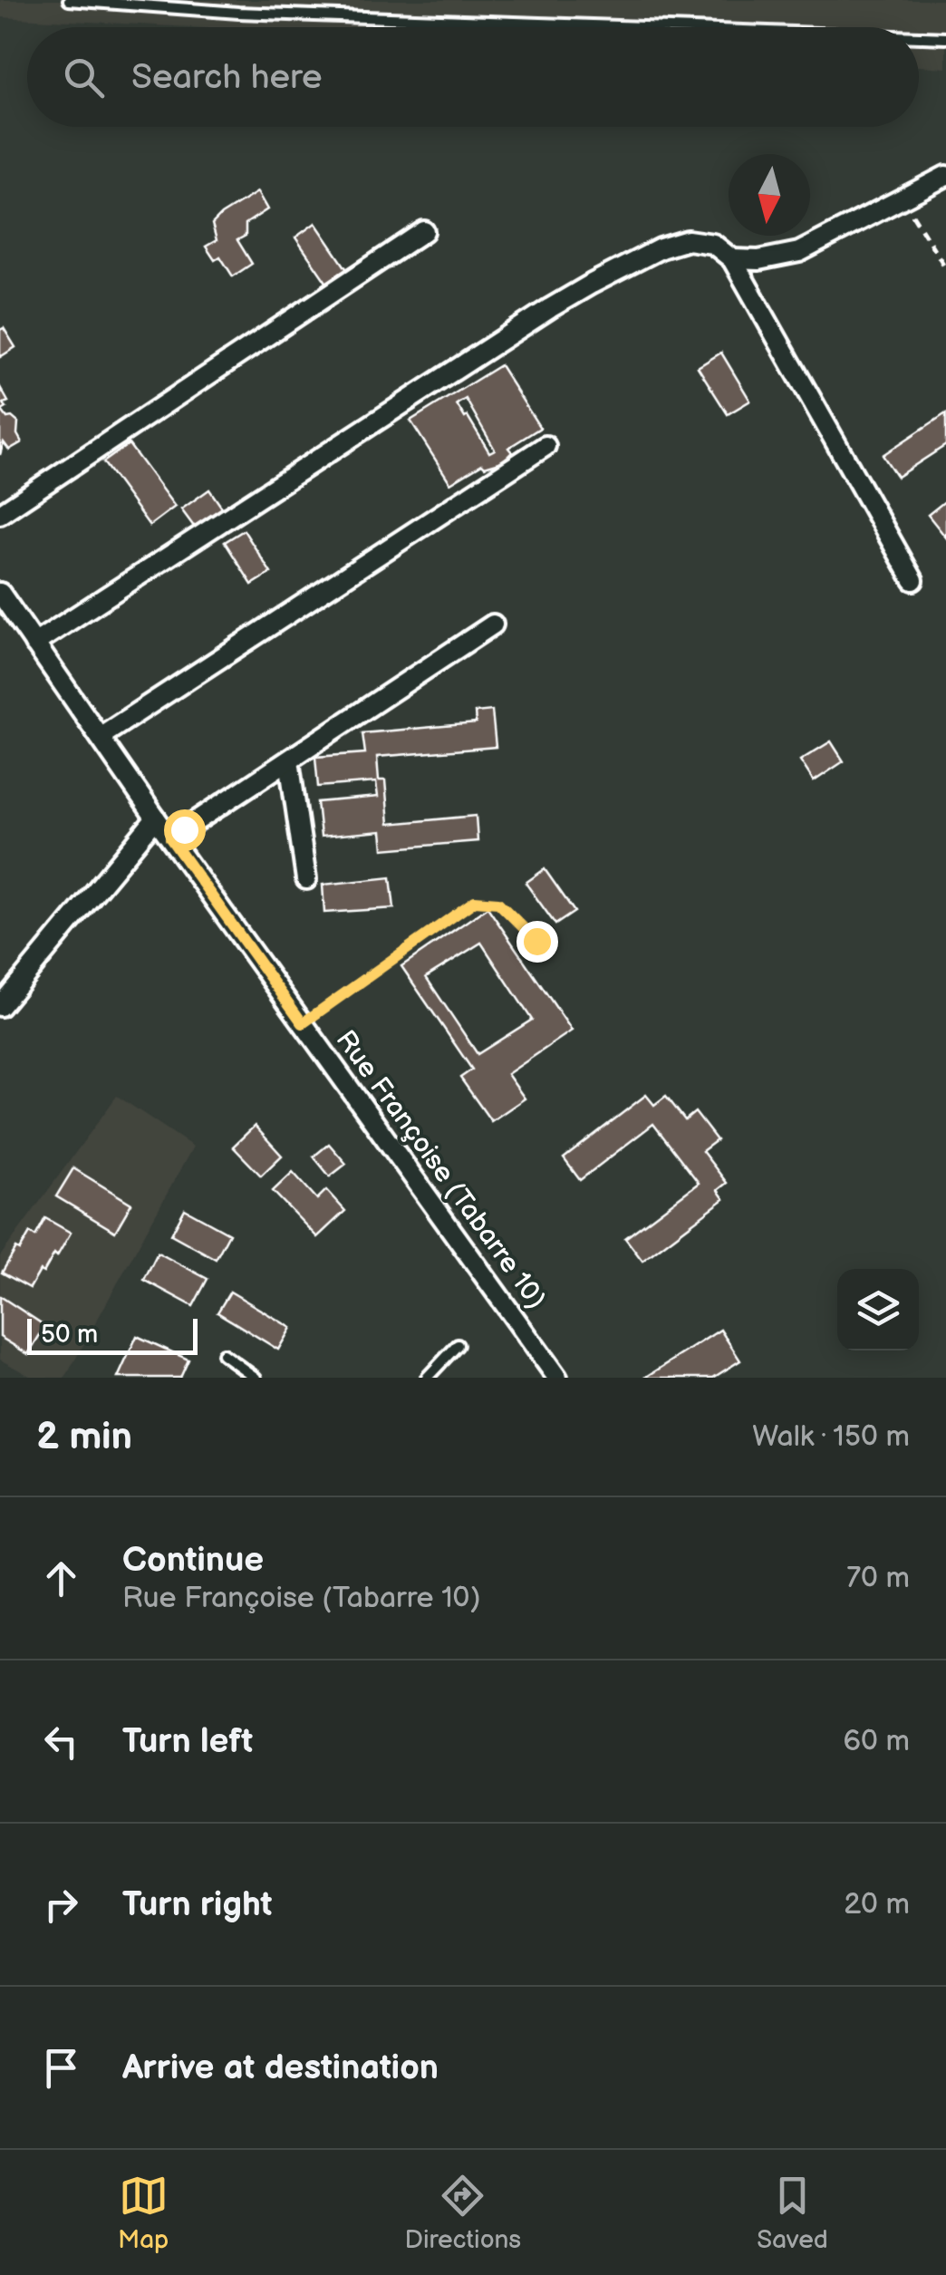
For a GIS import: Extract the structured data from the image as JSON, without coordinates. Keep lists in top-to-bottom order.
{
  "streets": {
    "street": ["Rue Françoise (Tabarre 10)"]
  },
  "scale_bar": "50 m",
  "north": "bottom",
  "page": {
    "search": "Search here",
    "scale": "50 m",
    "heading": ["2 min", "Walk · 150 m"],
    "list": [
      ["Continue", "Rue Françoise (Tabarre 10)", "70 m"],
      ["Turn left", "60 m"],
      ["Turn right", "20 m"],
      "Arrive at destination"
    ],
    "nav": ["Map", "Directions", "Saved"]
  }
}
